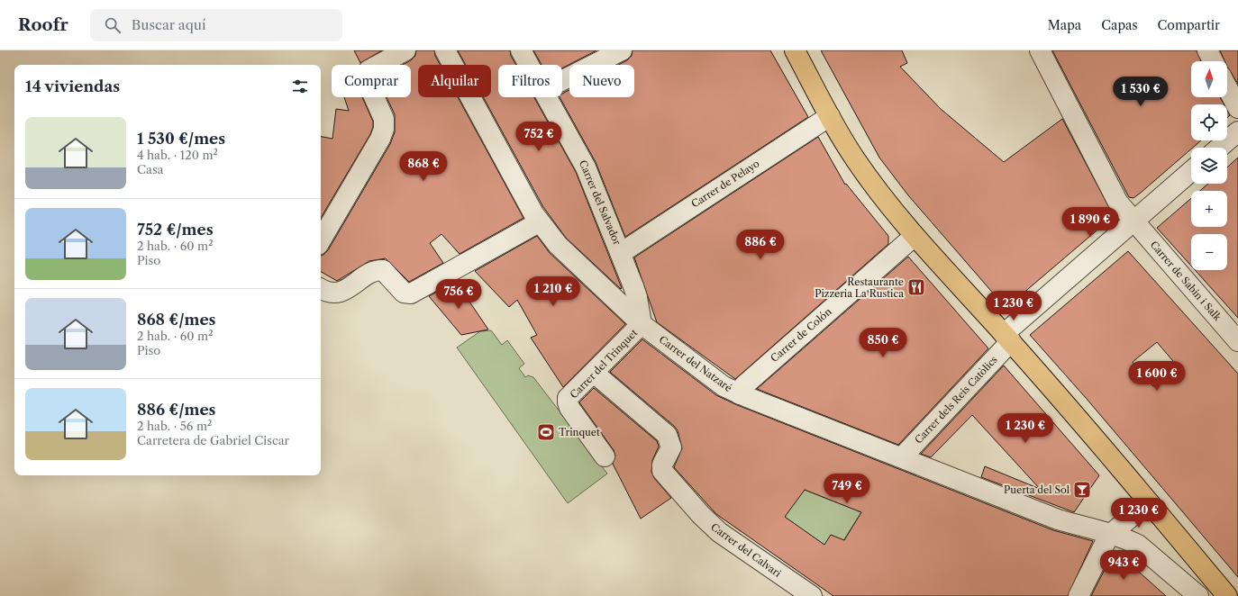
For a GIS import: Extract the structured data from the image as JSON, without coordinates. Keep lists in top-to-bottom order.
{
  "streets": {
    "street": [
      "Carrer de Pelayo",
      "Carrer del Salvador",
      "Carrer de Sabin i Salk",
      "Carrer de Colón",
      "Carrer del Trinquet",
      "Carrer del Natzaré",
      "Carrer dels Reis Catòlics",
      "Carrer del Calvari"
    ]
  },
  "crossings": [
    ["Carrer de Pelayo", "Carrer del Salvador"],
    ["Carrer del Salvador", "Carrer del Trinquet"],
    ["Carrer del Salvador", "Carrer del Natzaré"],
    ["Carrer de Sabin i Salk", "Carrer dels Reis Catòlics"],
    ["Carrer de Colón", "Carrer del Natzaré"],
    ["Carrer del Trinquet", "Carrer del Natzaré"],
    ["Carrer del Trinquet", "Carrer del Calvari"],
    ["Carrer del Natzaré", "Carrer dels Reis Catòlics"]
  ],
  "places": {
    "restaurant": ["Restaurante Pizzeria La Rustica"],
    "sports": ["Trinquet"],
    "bar": ["Puerta del Sol"]
  },
  "north": "top",
  "page": {
    "header": "Roofr",
    "search": "Buscar aquí",
    "nav": ["Mapa", "Capas", "Compartir"],
    "map_buttons": ["+", "−"],
    "chip": [
      "Comprar",
      "Alquilar",
      "Filtros",
      "Nuevo"
    ],
    "heading": "14 viviendas",
    "price": [
      "1 530 €",
      "752 €",
      "868 €",
      "1 890 €",
      "886 €",
      "1 210 €",
      "756 €",
      "1 230 €",
      "850 €",
      "1 600 €",
      "1 230 €",
      "749 €",
      "1 230 €",
      "943 €"
    ],
    "list": [
      {
        "name": "1 530 €/mes",
        "note": "4 hab. · 120 m² · Casa"
      },
      {
        "name": "752 €/mes",
        "note": "2 hab. · 60 m² · Piso"
      },
      {
        "name": "868 €/mes",
        "note": "2 hab. · 60 m² · Piso"
      },
      {
        "name": "886 €/mes",
        "note": "2 hab. · 56 m² · Carretera de Gabriel Ciscar"
      }
    ]
  }
}
